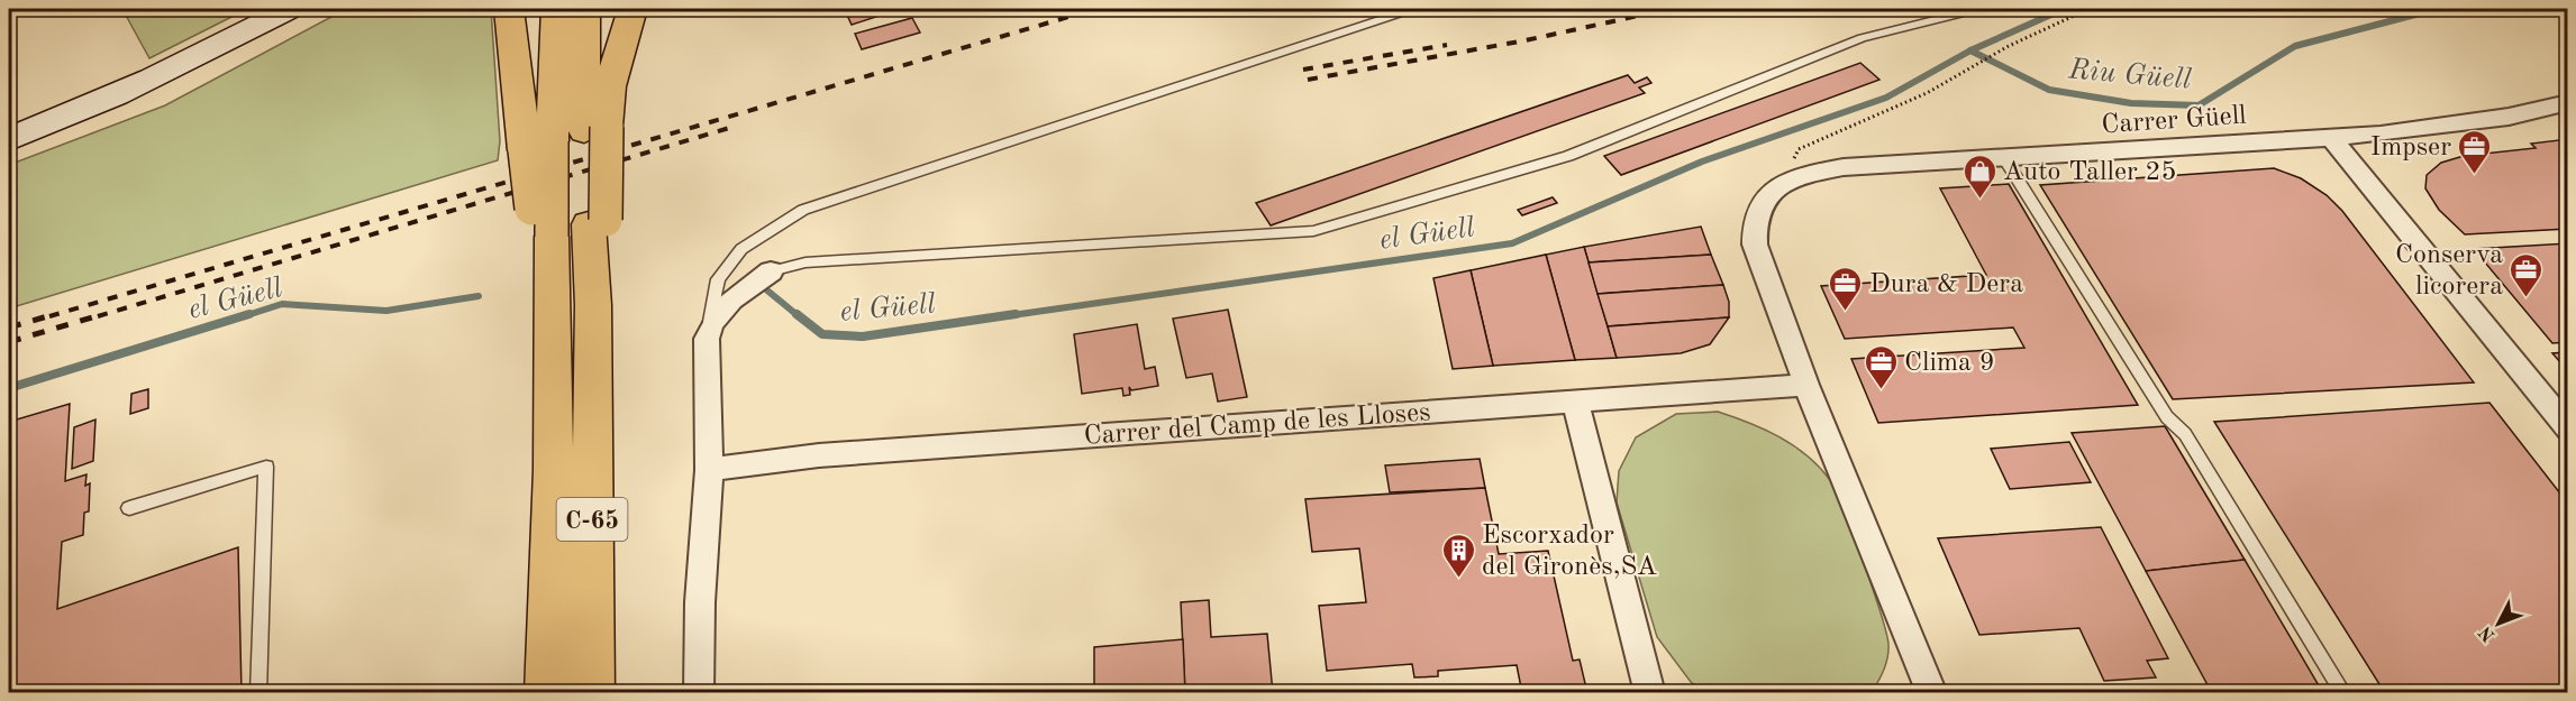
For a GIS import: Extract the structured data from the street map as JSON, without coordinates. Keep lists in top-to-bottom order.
{
  "streets": {
    "highway": ["C-65"],
    "street": ["Carrer Güell", "Carrer del Camp de les Lloses"]
  },
  "water": ["Riu Güell", "el Güell"],
  "places": {
    "office": [
      "Impser",
      "Conserva licorera",
      "Dura & Dera",
      "Clima 9"
    ],
    "shop": ["Auto Taller 25"],
    "building": ["Escorxador del Gironès,SA"]
  },
  "north": "bottom left"
}
